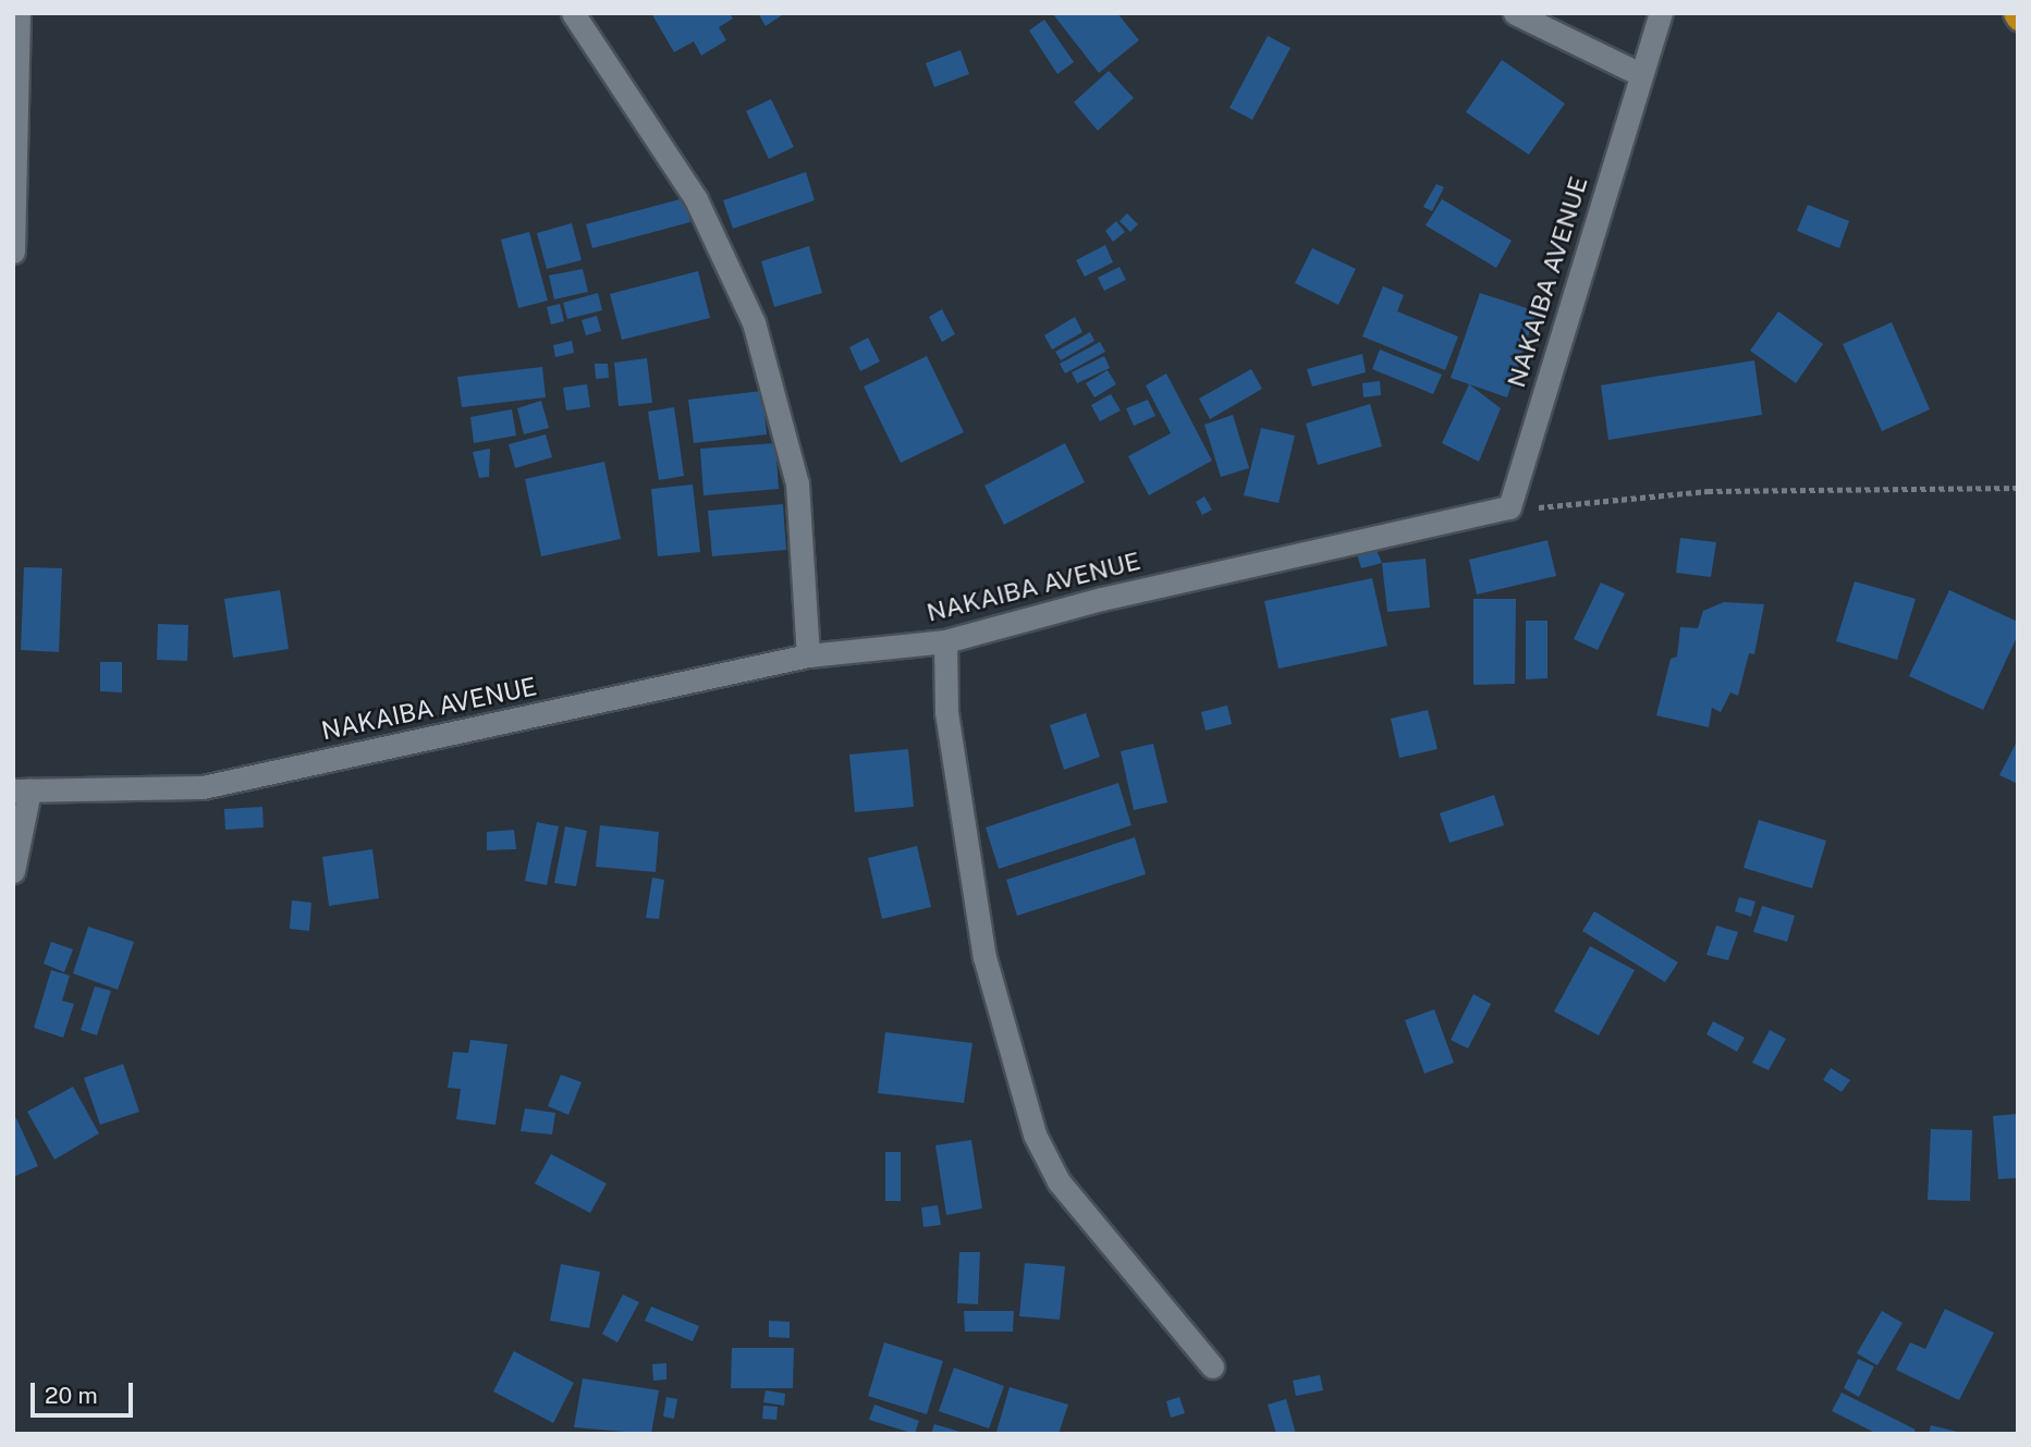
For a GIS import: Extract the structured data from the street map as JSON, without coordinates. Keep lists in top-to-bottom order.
{
  "streets": {
    "street": ["NAKAIBA AVENUE"]
  },
  "scale_bar": "20 m"
}
